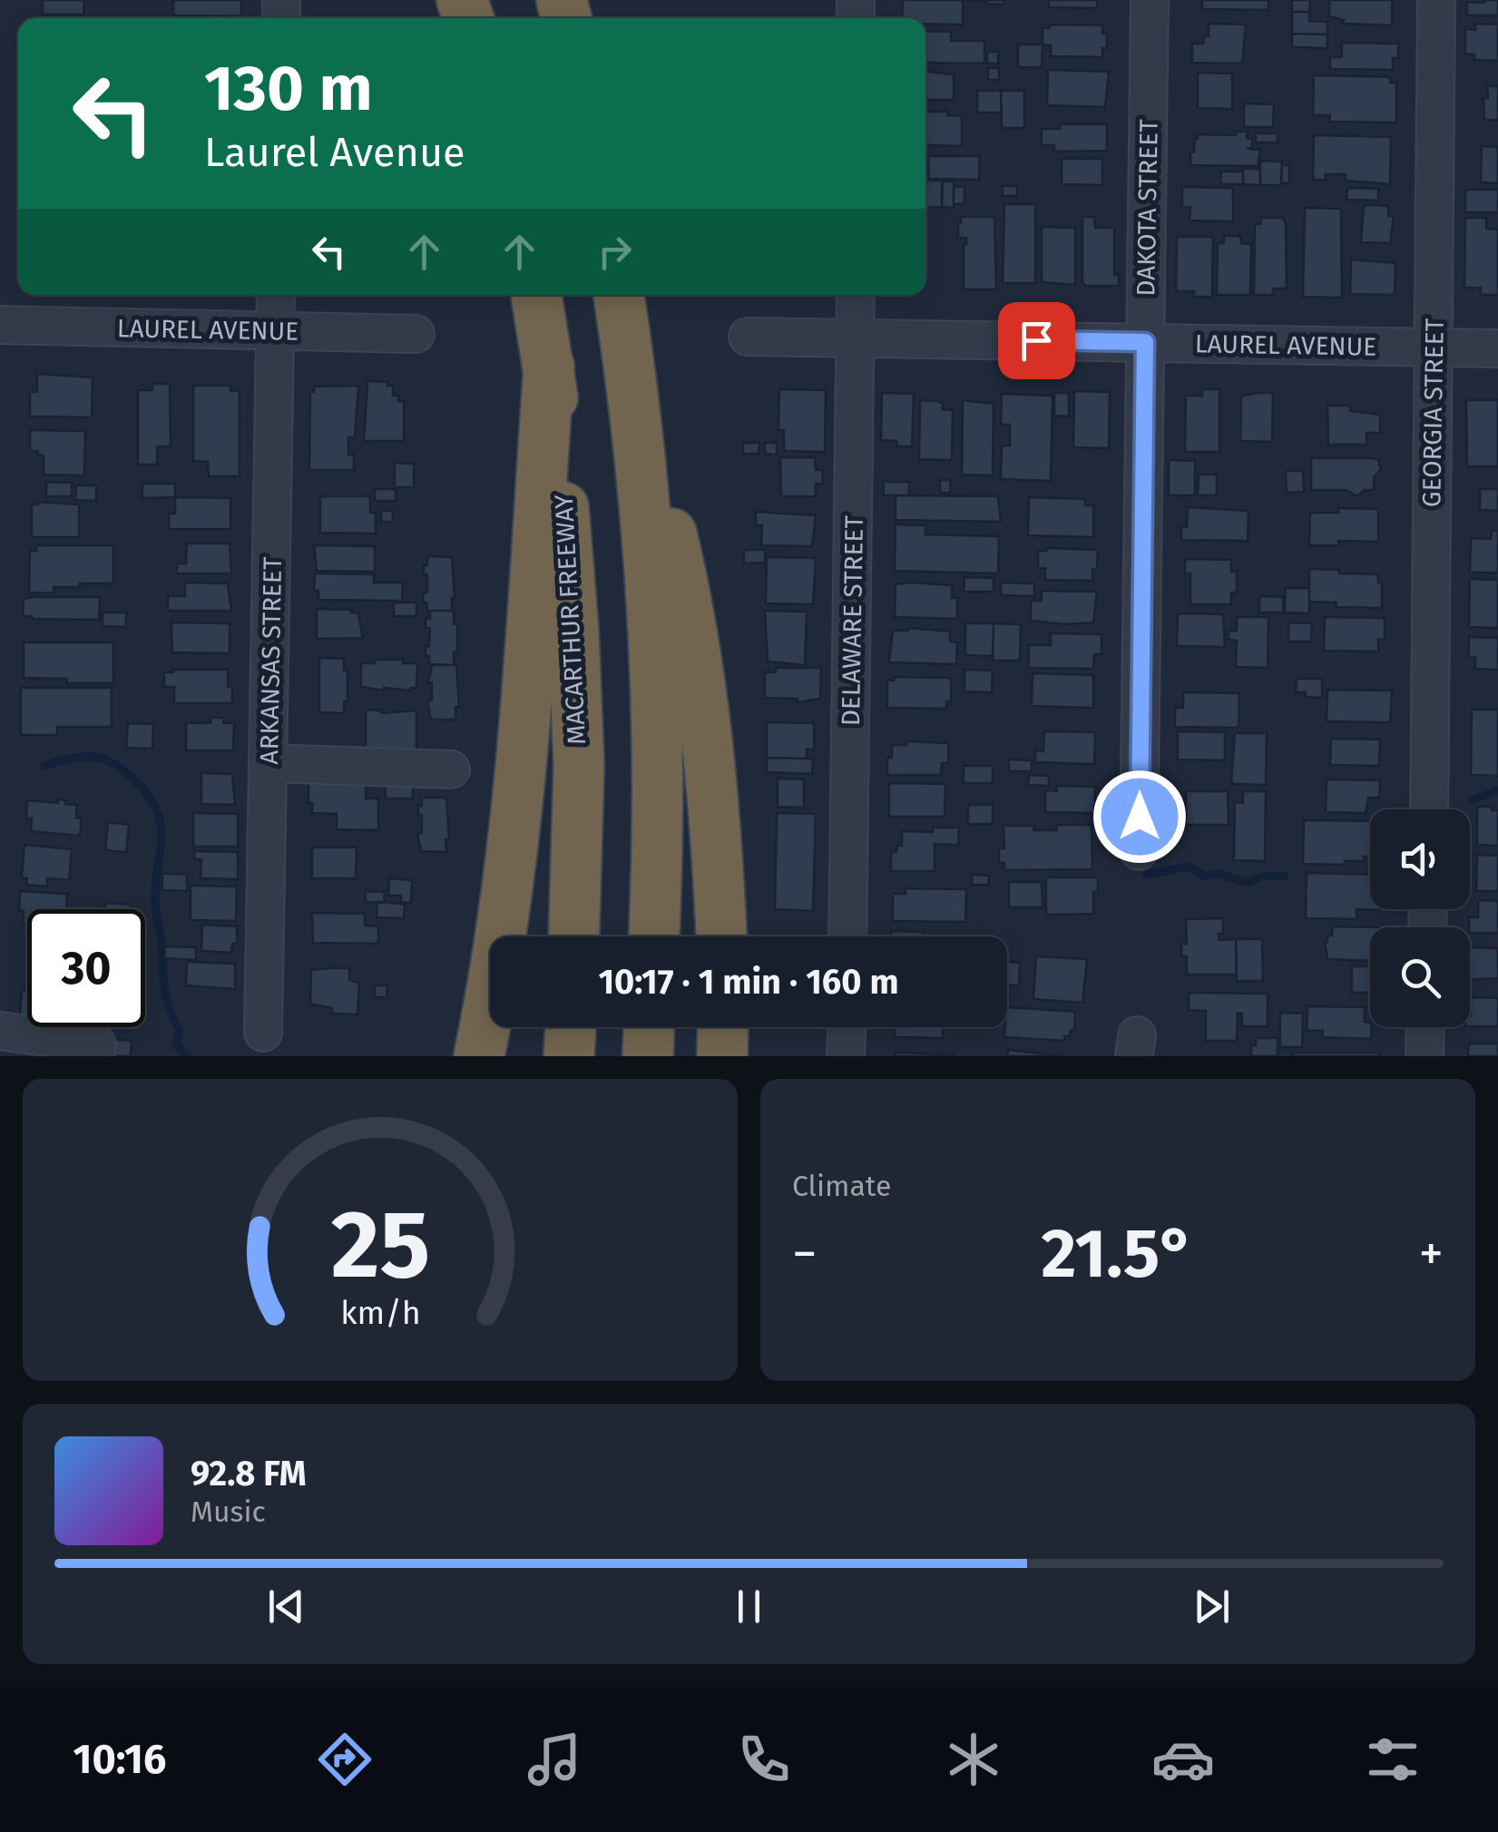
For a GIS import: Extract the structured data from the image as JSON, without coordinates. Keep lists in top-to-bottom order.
{
  "streets": {
    "highway": ["MACARTHUR FREEWAY"],
    "street": [
      "DAKOTA STREET",
      "LAUREL AVENUE",
      "GEORGIA STREET",
      "DELAWARE STREET",
      "ARKANSAS STREET"
    ]
  },
  "crossings": [
    ["DAKOTA STREET", "LAUREL AVENUE"],
    ["LAUREL AVENUE", "GEORGIA STREET"],
    ["LAUREL AVENUE", "DELAWARE STREET"],
    ["LAUREL AVENUE", "ARKANSAS STREET"]
  ],
  "page": {
    "turn": ["130 m", "Laurel Avenue"],
    "limit": "30",
    "trip": "10:17 · 1 min · 160 m",
    "tile": "Climate",
    "heat": ["−", "21.5°", "+"],
    "song": ["92.8 FM", "Music"],
    "tabs": "10:16",
    "gauge": ["25", "km/h"]
  }
}
